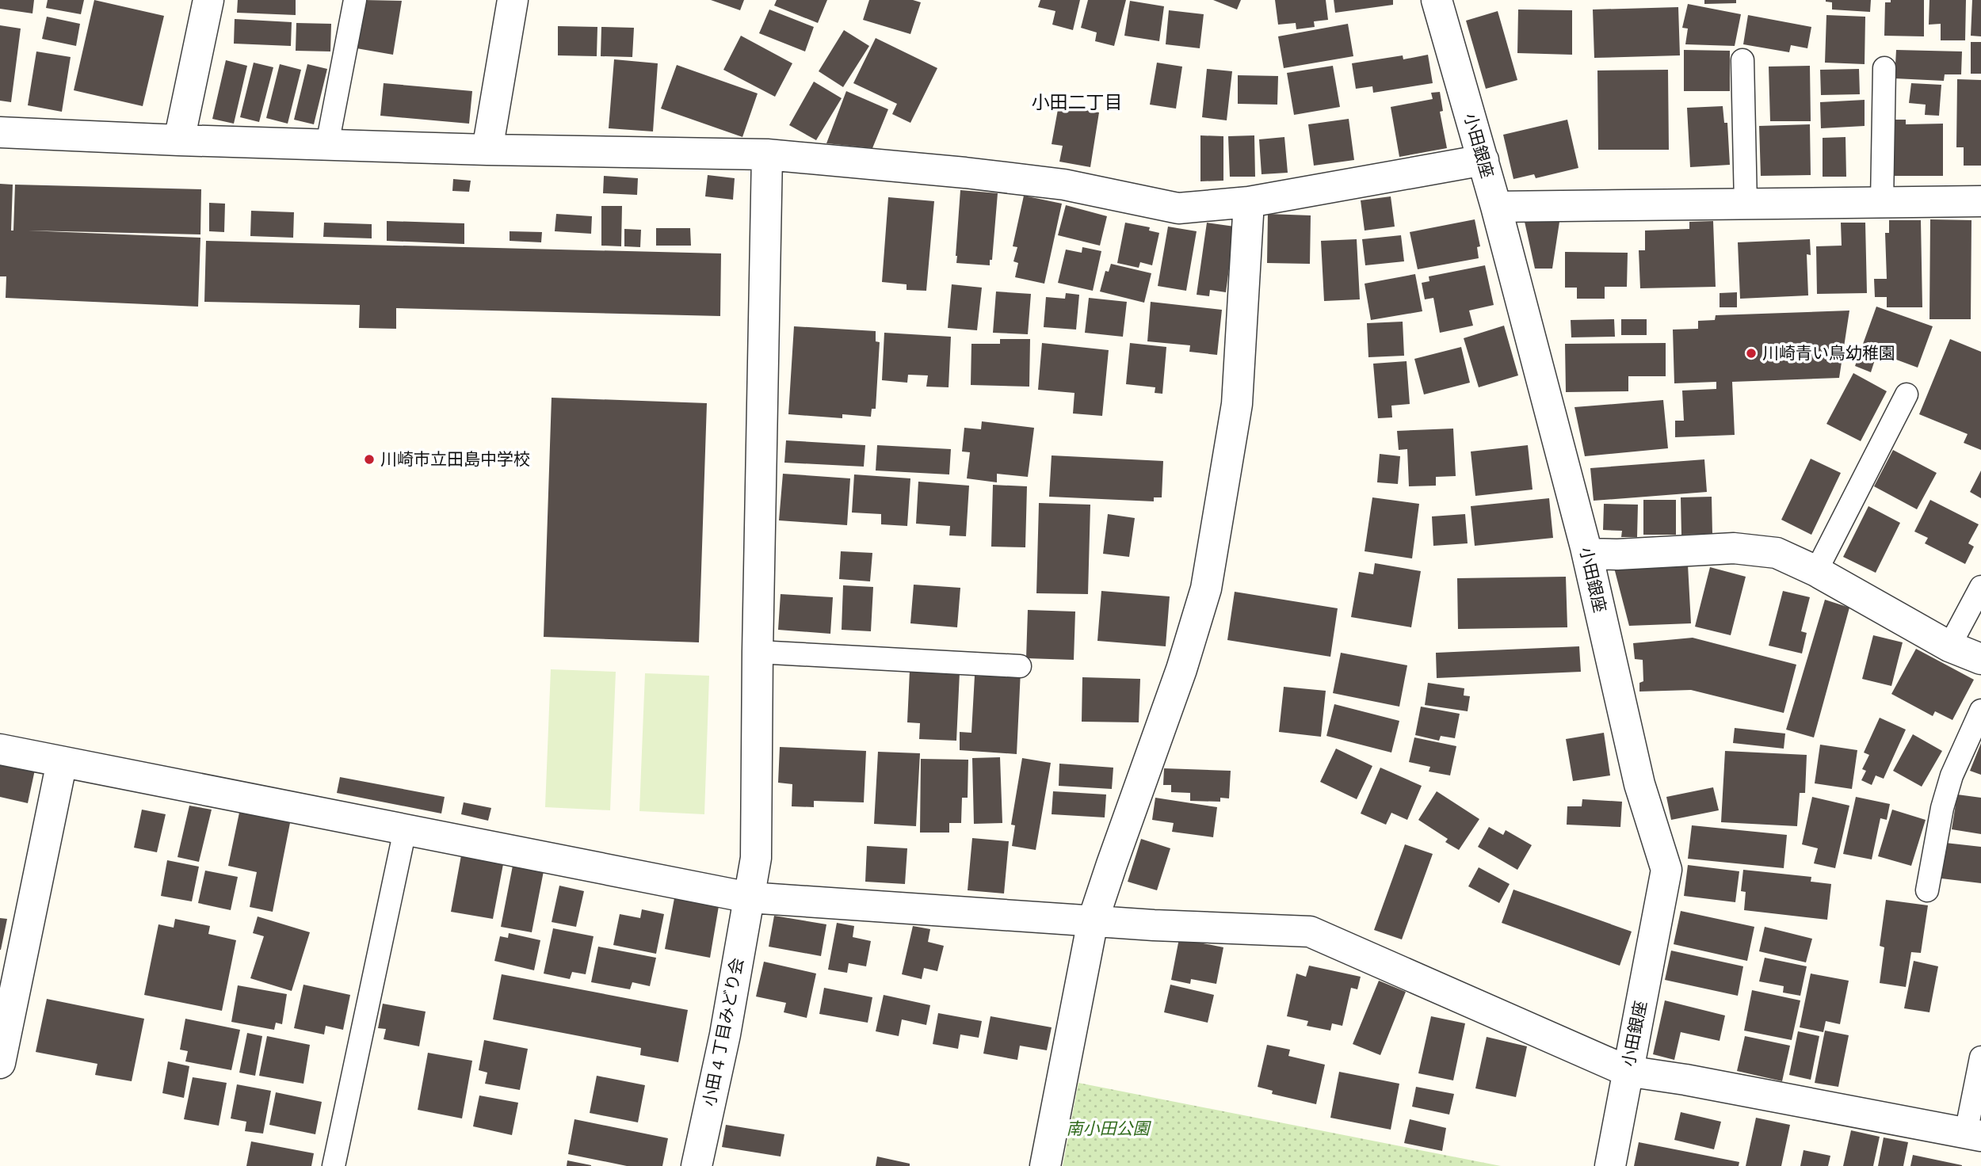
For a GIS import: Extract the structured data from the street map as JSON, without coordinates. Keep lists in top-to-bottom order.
{
  "streets": {
    "street": ["小田銀座", "小田 4 丁目みどり会"]
  },
  "districts": ["小田二丁目"],
  "parks": ["南小田公園"],
  "places": ["川崎青い鳥幼稚園", "川崎市立田島中学校"]
}
